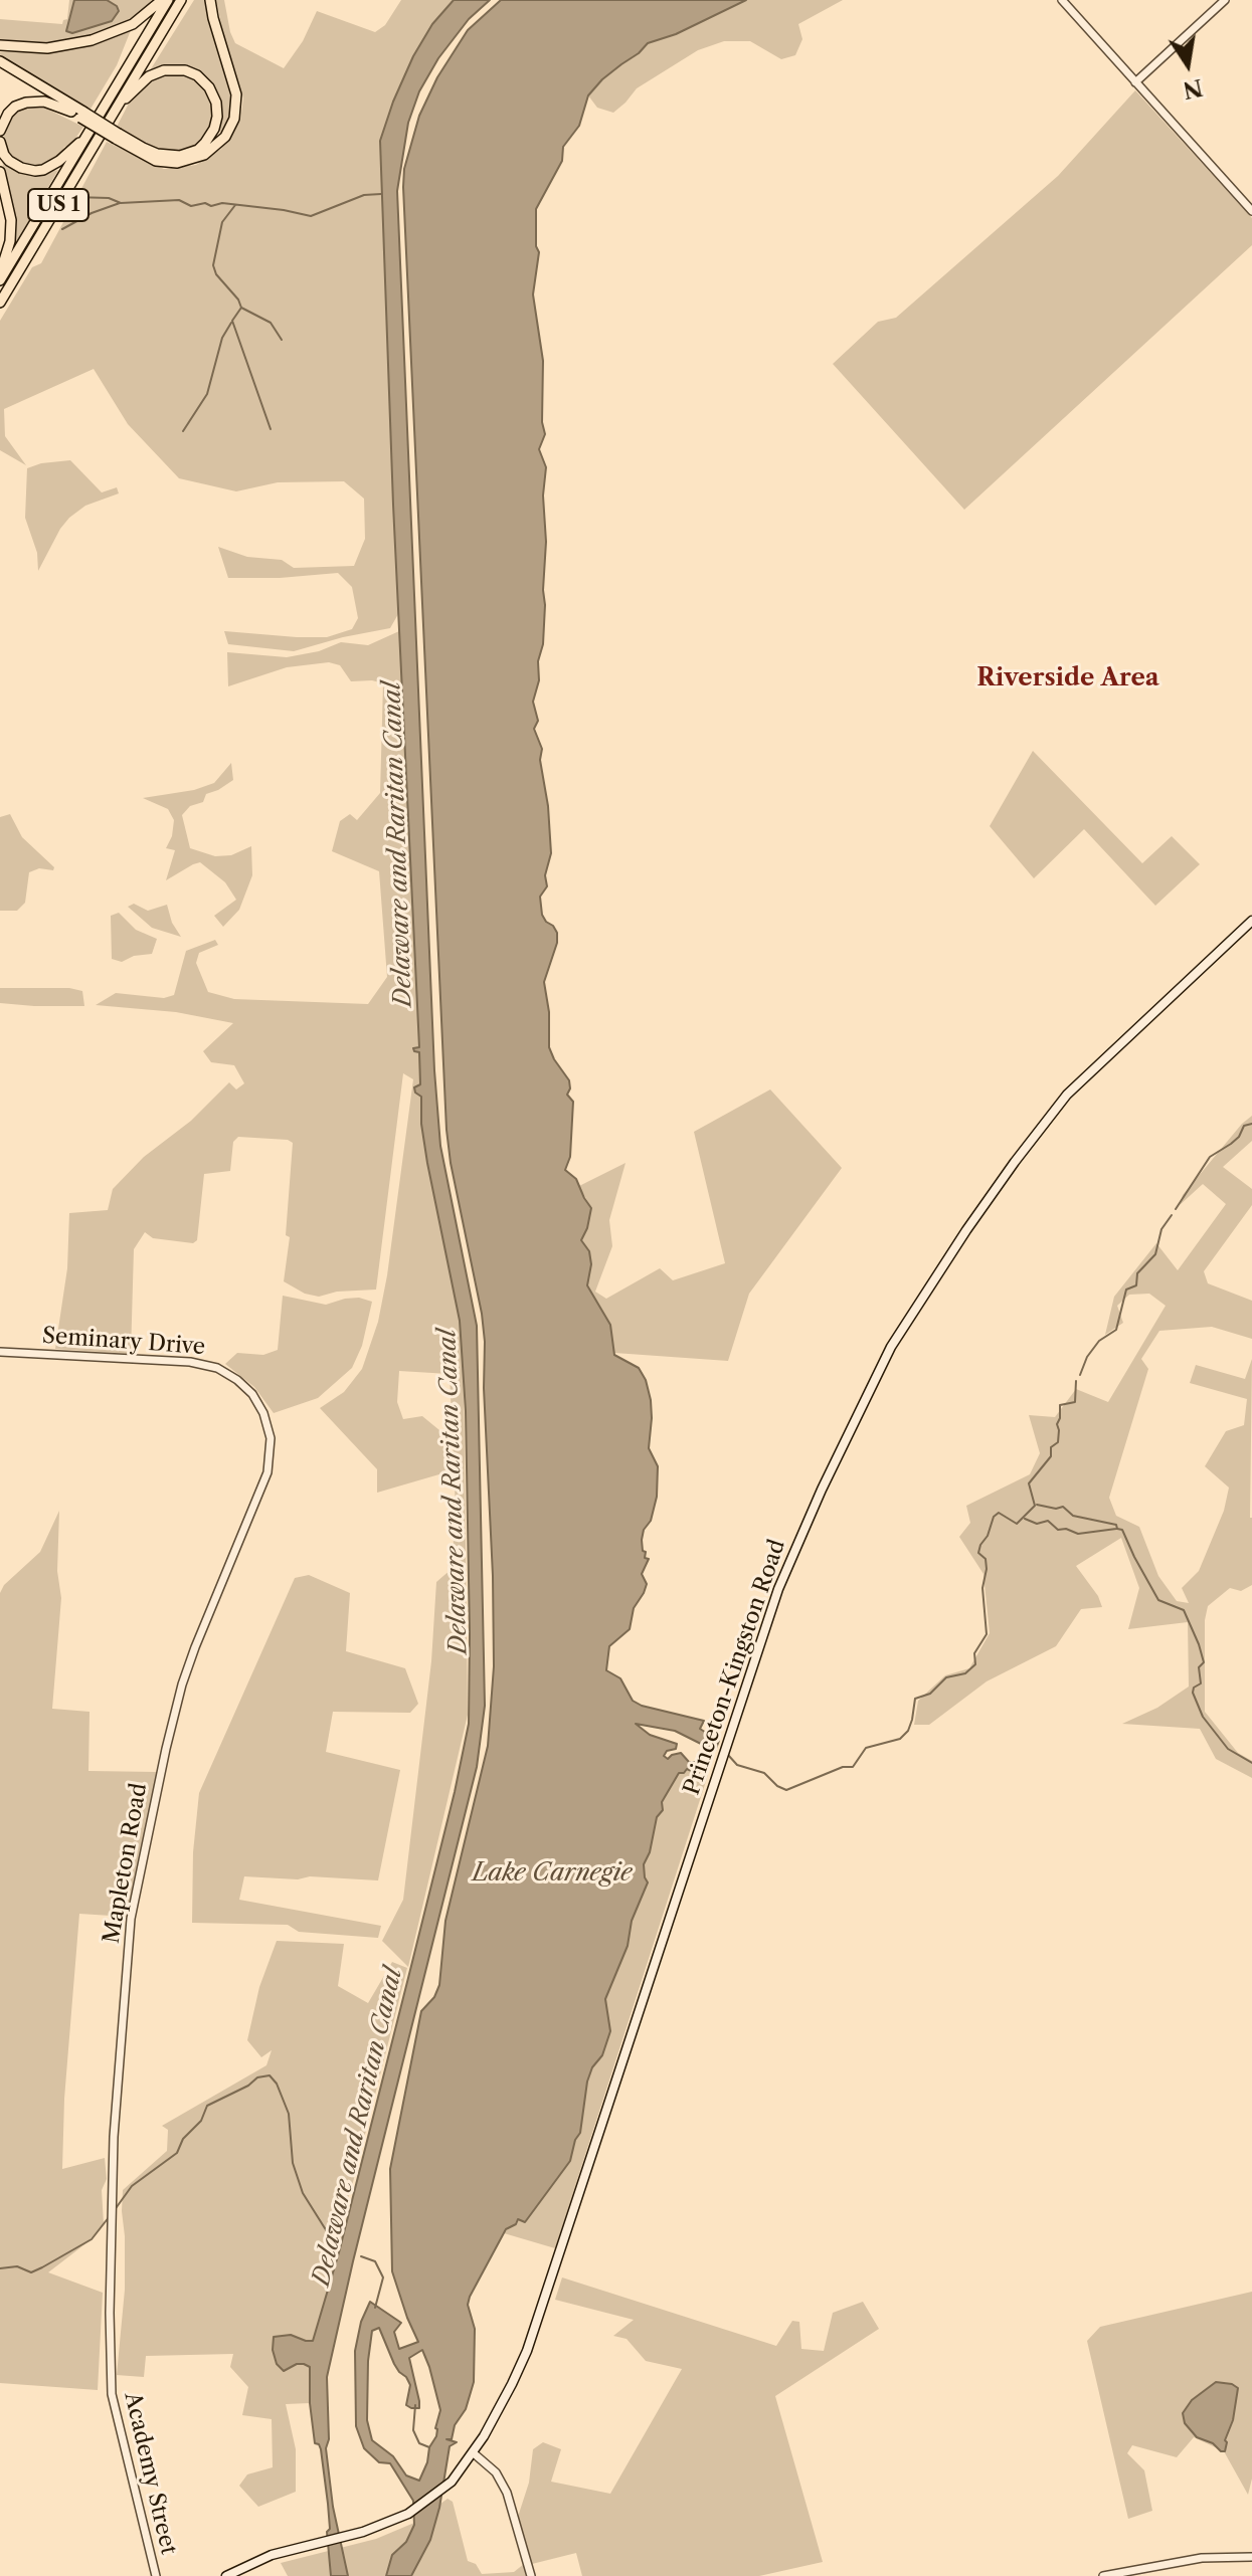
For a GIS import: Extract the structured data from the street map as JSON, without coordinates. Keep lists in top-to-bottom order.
{
  "streets": {
    "highway": ["US 1"],
    "main road": ["Princeton-Kingston Road"],
    "street": ["Seminary Drive", "Mapleton Road", "Academy Street"]
  },
  "crossings": [
    ["Seminary Drive", "Mapleton Road"],
    ["Mapleton Road", "Academy Street"]
  ],
  "districts": ["Riverside Area"],
  "water": ["Delaware and Raritan Canal", "Lake Carnegie"],
  "north": "bottom"
}
